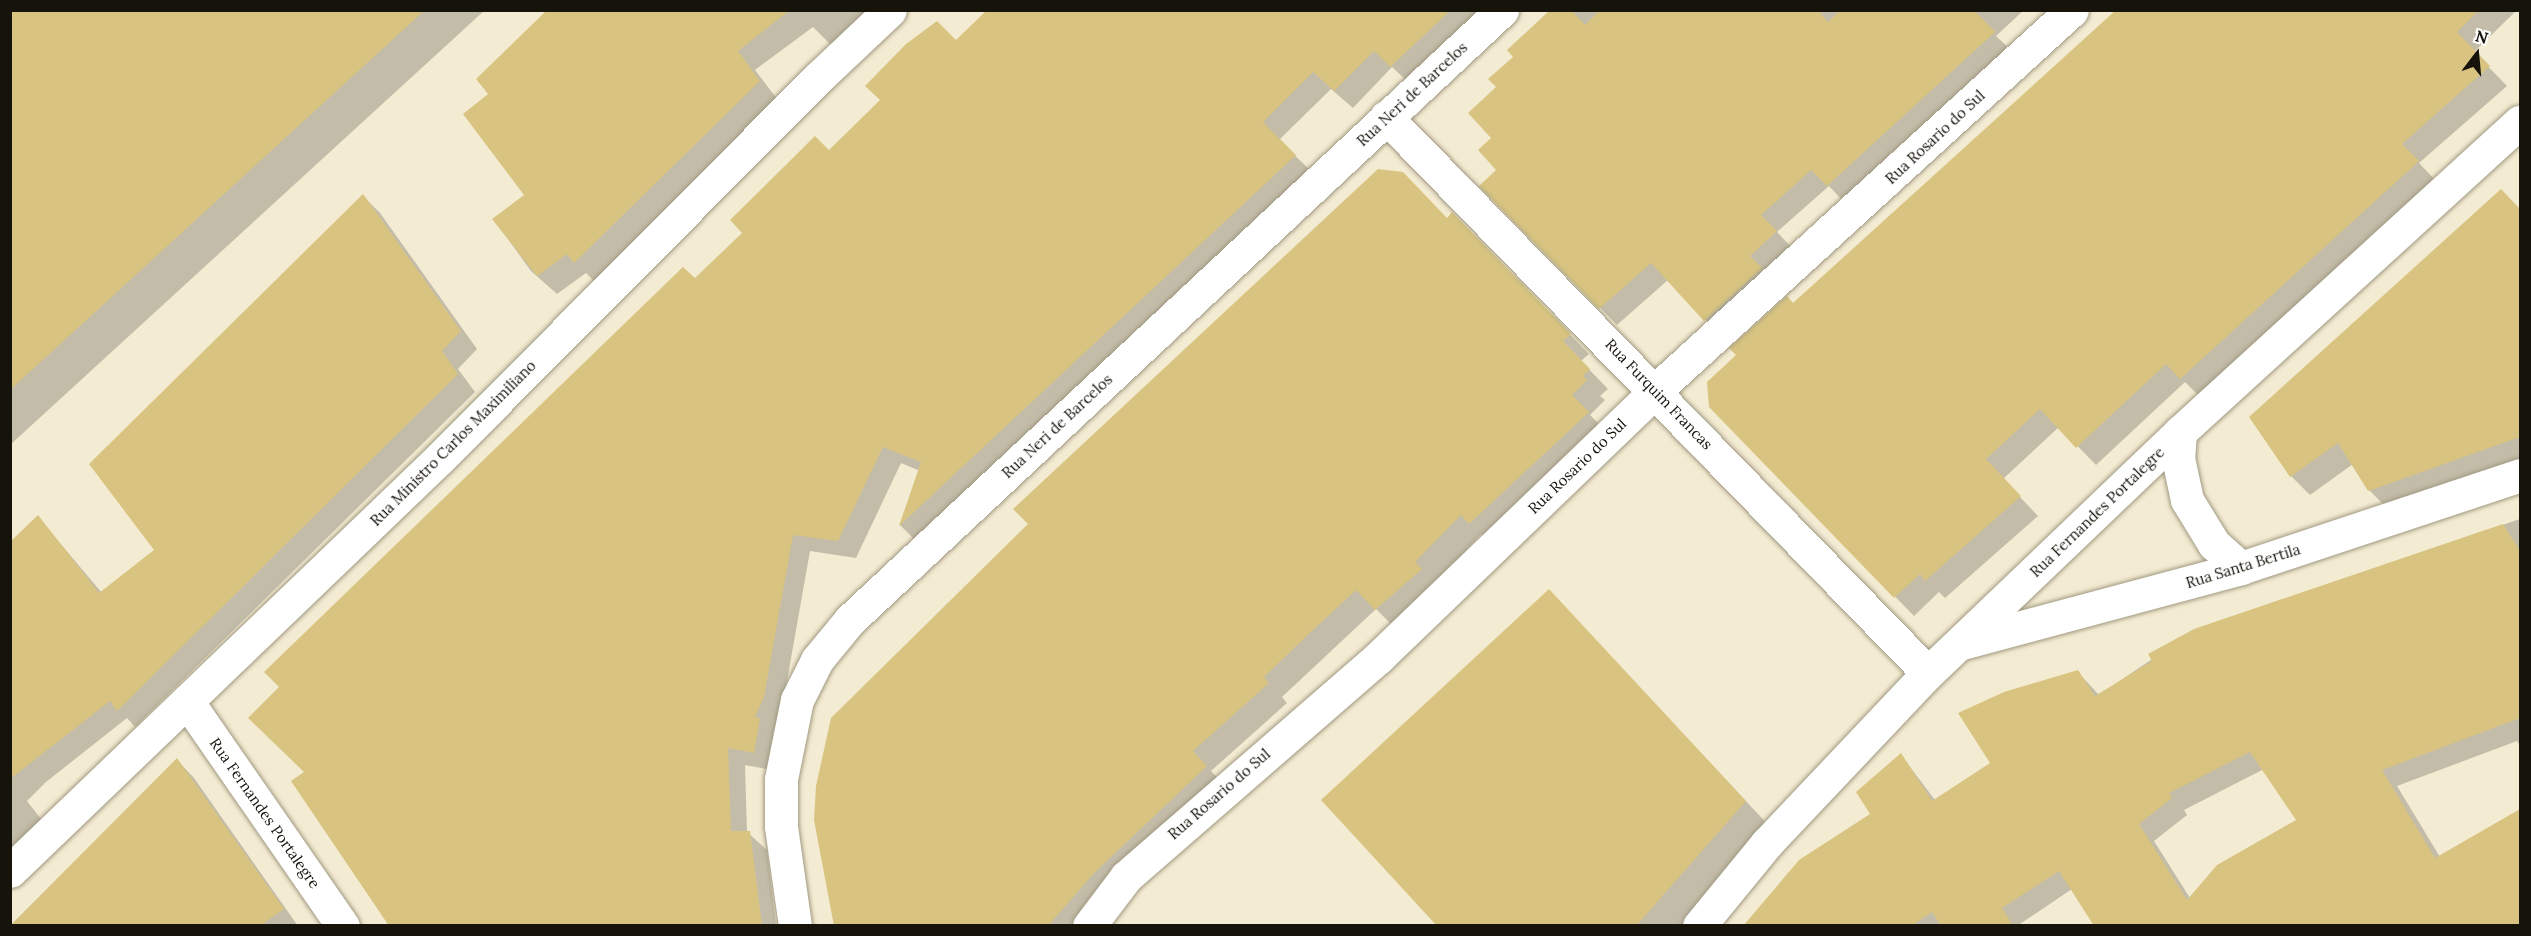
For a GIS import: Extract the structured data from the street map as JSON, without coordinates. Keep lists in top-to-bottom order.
{
  "streets": {
    "street": [
      "Rua Neri de Barcelos",
      "Rua Rosario do Sul",
      "Rua Furquim Francas",
      "Rua Ministro Carlos Maximiliano",
      "Rua Fernandes Portalegre",
      "Rua Santa Bertila"
    ]
  },
  "crossings": [
    ["Rua Neri de Barcelos", "Rua Furquim Francas"],
    ["Rua Rosario do Sul", "Rua Furquim Francas"],
    ["Rua Furquim Francas", "Rua Fernandes Portalegre"],
    ["Rua Ministro Carlos Maximiliano", "Rua Fernandes Portalegre"],
    ["Rua Fernandes Portalegre", "Rua Santa Bertila"]
  ],
  "north": "top"
}
